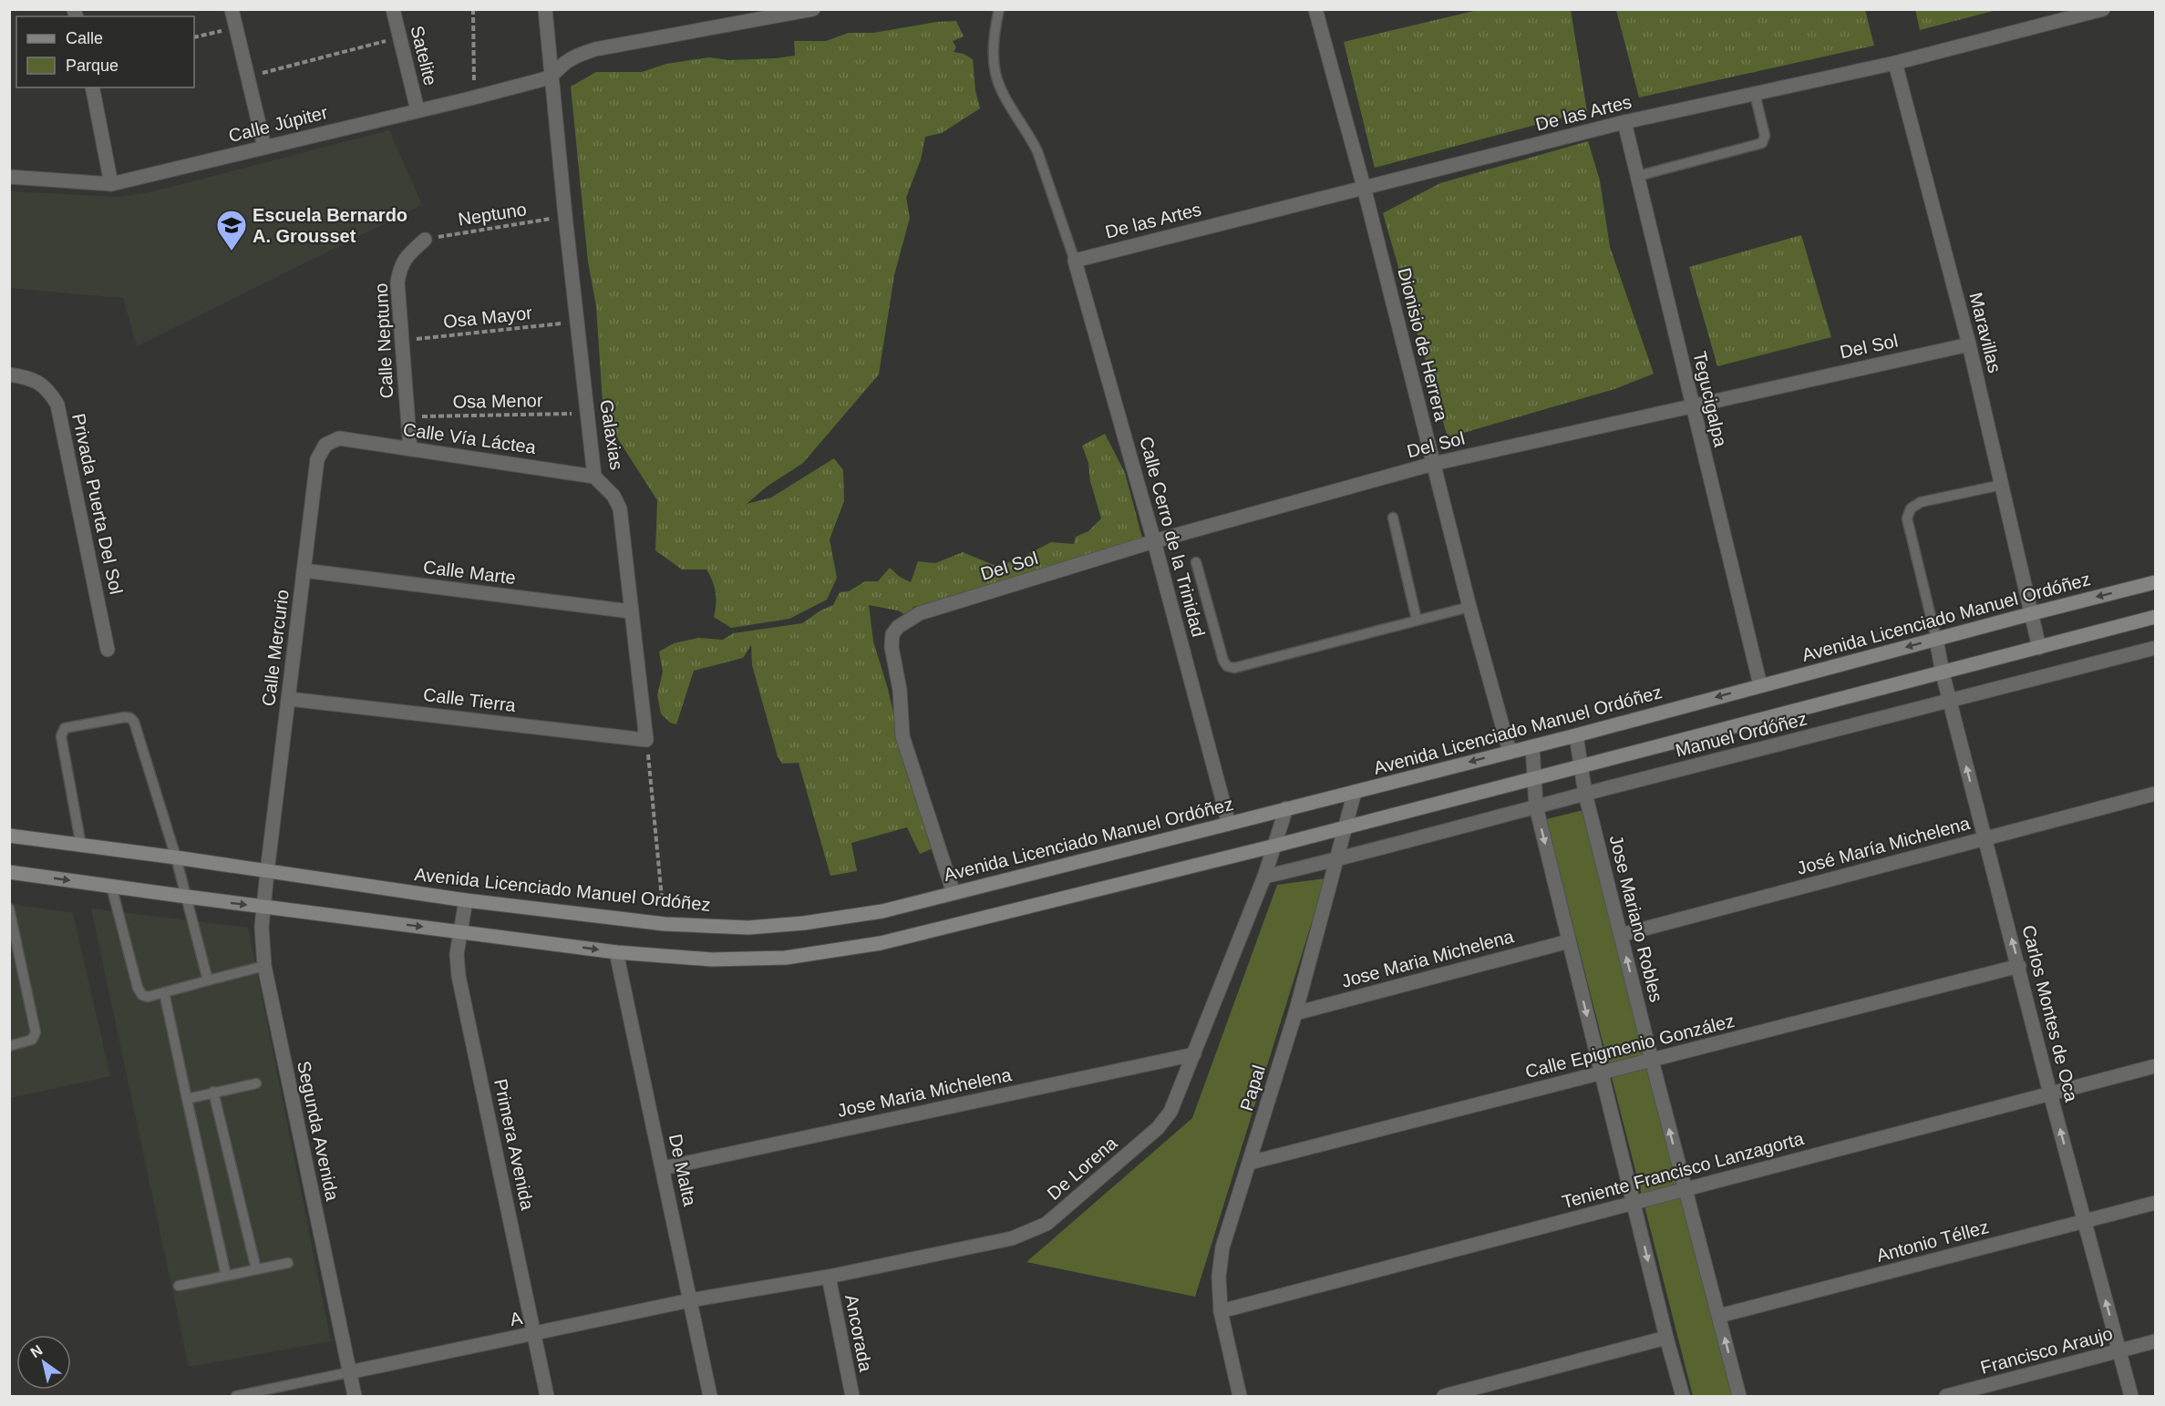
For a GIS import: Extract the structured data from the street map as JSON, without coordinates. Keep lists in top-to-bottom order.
{
  "streets": {
    "main road": ["Avenida Licenciado Manuel Ordóñez"],
    "street": [
      "Satelite",
      "De las Artes",
      "Calle Júpiter",
      "Maravillas",
      "Calle Neptuno",
      "Dionisio de Herrera",
      "Del Sol",
      "Tegucigalpa",
      "Galaxias",
      "Calle Vía Láctea",
      "Privada Puerta Del Sol",
      "Calle Cerro de la Trinidad",
      "Calle Marte",
      "Calle Mercurio",
      "Calle Tierra",
      "Manuel Ordóñez",
      "José María Michelena",
      "Jose Mariano Robles",
      "Jose Maria Michelena",
      "Carlos Montes de Oca",
      "Calle Epigmenio González",
      "Papal",
      "Segunda Avenida",
      "Primera Avenida",
      "De Lorena",
      "De Malta",
      "Teniente Francisco Lanzagorta",
      "Antonio Téllez",
      "A",
      "Ancorada",
      "Francisco Araujo"
    ],
    "path": ["Neptuno", "Osa Mayor", "Osa Menor"]
  },
  "crossings": [
    ["Satelite", "Calle Júpiter"],
    ["De las Artes", "Maravillas"],
    ["De las Artes", "Dionisio de Herrera"],
    ["De las Artes", "Tegucigalpa"],
    ["De las Artes", "Calle Cerro de la Trinidad"],
    ["Calle Júpiter", "Galaxias"],
    ["Neptuno", "Calle Neptuno"],
    ["Neptuno", "Galaxias"],
    ["Osa Mayor", "Calle Neptuno"],
    ["Osa Mayor", "Galaxias"],
    ["Maravillas", "Del Sol"],
    ["Maravillas", "Avenida Licenciado Manuel Ordóñez"],
    ["Calle Neptuno", "Osa Menor"],
    ["Calle Neptuno", "Calle Vía Láctea"],
    ["Dionisio de Herrera", "Del Sol"],
    ["Dionisio de Herrera", "Avenida Licenciado Manuel Ordóñez"],
    ["Del Sol", "Tegucigalpa"],
    ["Del Sol", "Calle Cerro de la Trinidad"],
    ["Del Sol", "Avenida Licenciado Manuel Ordóñez"],
    ["Tegucigalpa", "Avenida Licenciado Manuel Ordóñez"],
    ["Osa Menor", "Galaxias"],
    ["Galaxias", "Calle Vía Láctea"],
    ["Galaxias", "Calle Marte"],
    ["Galaxias", "Calle Tierra"],
    ["Calle Vía Láctea", "Calle Mercurio"],
    ["Calle Cerro de la Trinidad", "Avenida Licenciado Manuel Ordóñez"],
    ["Calle Marte", "Calle Mercurio"],
    ["Avenida Licenciado Manuel Ordóñez", "Calle Mercurio"],
    ["Avenida Licenciado Manuel Ordóñez", "Jose Mariano Robles"],
    ["Avenida Licenciado Manuel Ordóñez", "Carlos Montes de Oca"],
    ["Avenida Licenciado Manuel Ordóñez", "Papal"],
    ["Avenida Licenciado Manuel Ordóñez", "Segunda Avenida"],
    ["Avenida Licenciado Manuel Ordóñez", "Primera Avenida"],
    ["Avenida Licenciado Manuel Ordóñez", "De Lorena"],
    ["Calle Mercurio", "Calle Tierra"],
    ["Calle Mercurio", "Segunda Avenida"],
    ["Manuel Ordóñez", "Jose Mariano Robles"],
    ["Manuel Ordóñez", "Carlos Montes de Oca"],
    ["Manuel Ordóñez", "Papal"],
    ["Manuel Ordóñez", "De Lorena"],
    ["José María Michelena", "Jose Mariano Robles"],
    ["José María Michelena", "Carlos Montes de Oca"],
    ["Jose Mariano Robles", "Calle Epigmenio González"],
    ["Jose Mariano Robles", "Teniente Francisco Lanzagorta"],
    ["Jose Mariano Robles", "Antonio Téllez"],
    ["Jose Maria Michelena", "Papal"],
    ["Jose Maria Michelena", "De Lorena"],
    ["Jose Maria Michelena", "De Malta"],
    ["Carlos Montes de Oca", "Calle Epigmenio González"],
    ["Carlos Montes de Oca", "Teniente Francisco Lanzagorta"],
    ["Carlos Montes de Oca", "Antonio Téllez"],
    ["Carlos Montes de Oca", "Francisco Araujo"],
    ["Calle Epigmenio González", "Papal"],
    ["Papal", "Teniente Francisco Lanzagorta"],
    ["Segunda Avenida", "A"],
    ["Primera Avenida", "A"],
    ["De Lorena", "De Malta"],
    ["De Lorena", "A"],
    ["De Lorena", "Ancorada"],
    ["De Malta", "A"]
  ],
  "one_way": ["Carlos Montes de Oca"],
  "places": {
    "school or university": ["Escuela Bernardo A. Grousset"]
  },
  "legend": ["Calle", "Parque"],
  "north": "top left"
}
